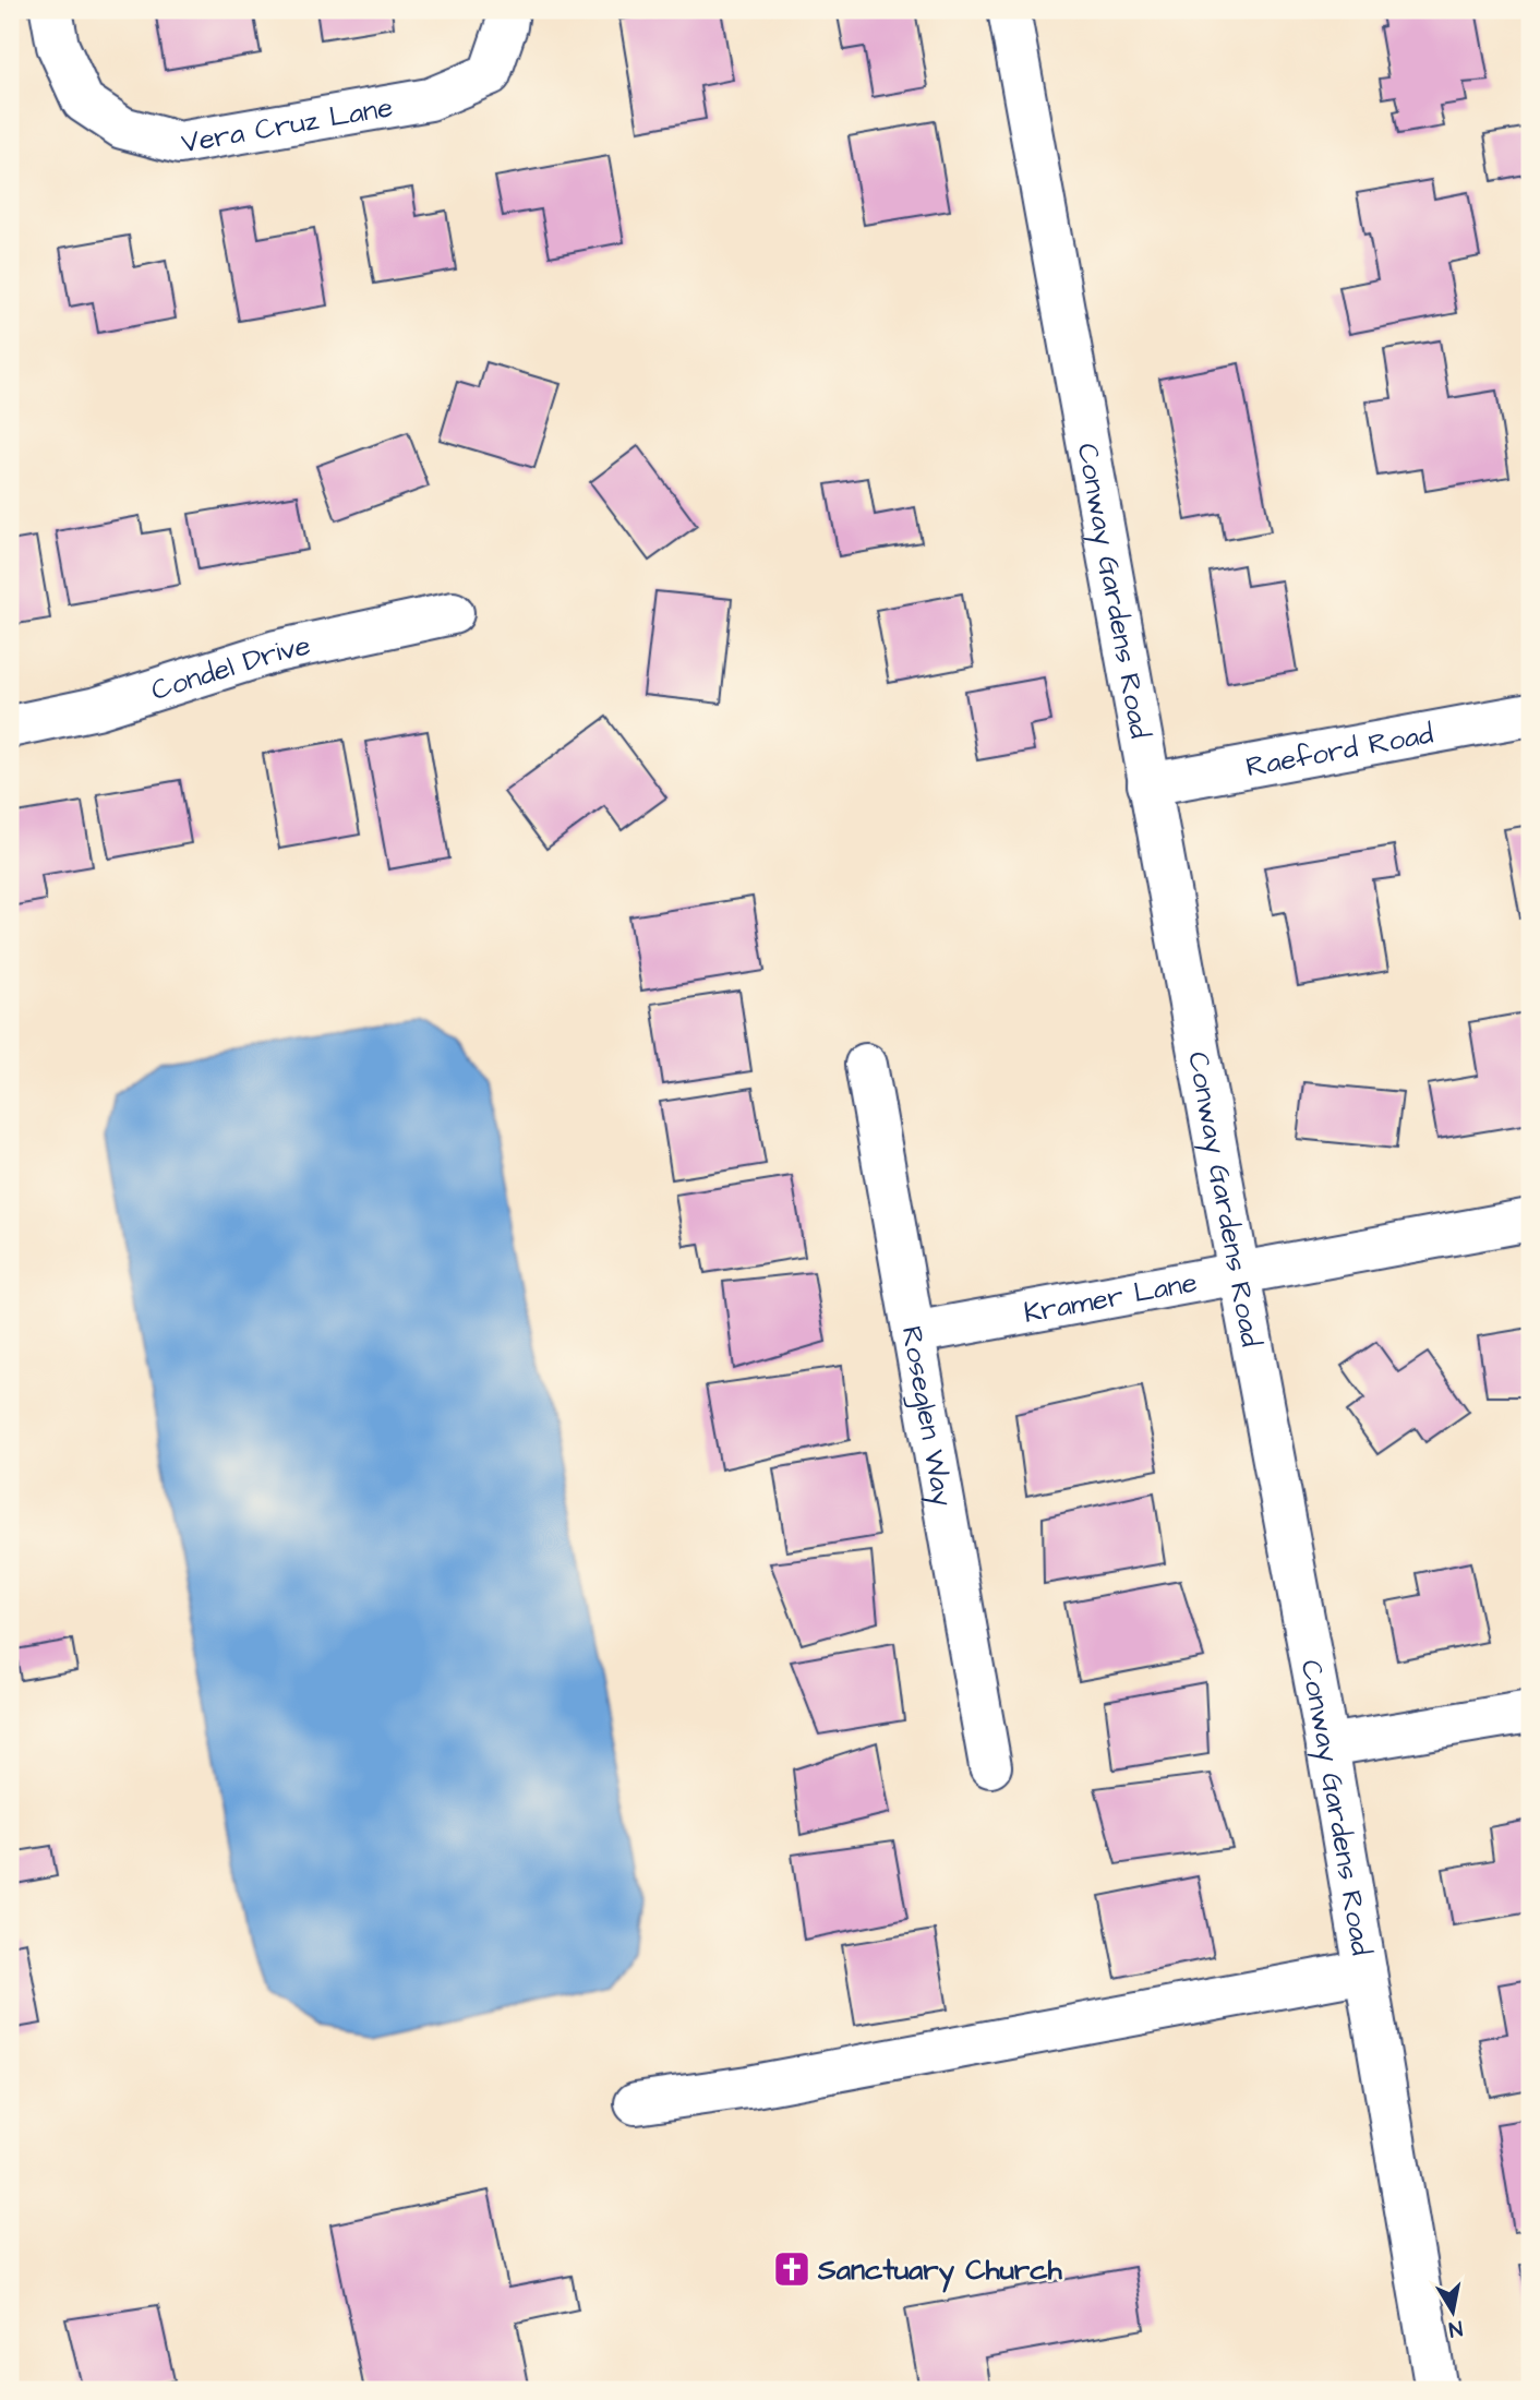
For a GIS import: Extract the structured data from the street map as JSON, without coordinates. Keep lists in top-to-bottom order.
{
  "streets": {
    "street": [
      "Vera Cruz Lane",
      "Conway Gardens Road",
      "Condel Drive",
      "Raeford Road",
      "Kramer Lane",
      "Roseglen Way"
    ]
  },
  "crossings": [
    ["Conway Gardens Road", "Raeford Road"],
    ["Conway Gardens Road", "Kramer Lane"],
    ["Kramer Lane", "Roseglen Way"]
  ],
  "places": {
    "church": ["Sanctuary Church"]
  },
  "north": "bottom"
}
